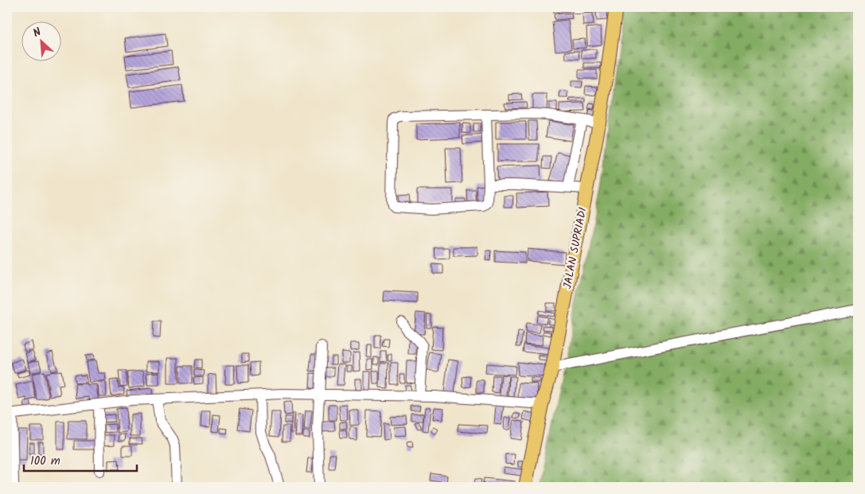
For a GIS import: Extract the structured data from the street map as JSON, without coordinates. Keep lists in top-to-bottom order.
{
  "streets": {
    "main road": ["JALAN SUPRIADI"]
  },
  "scale_bar": "100 m",
  "north": "top left"
}
